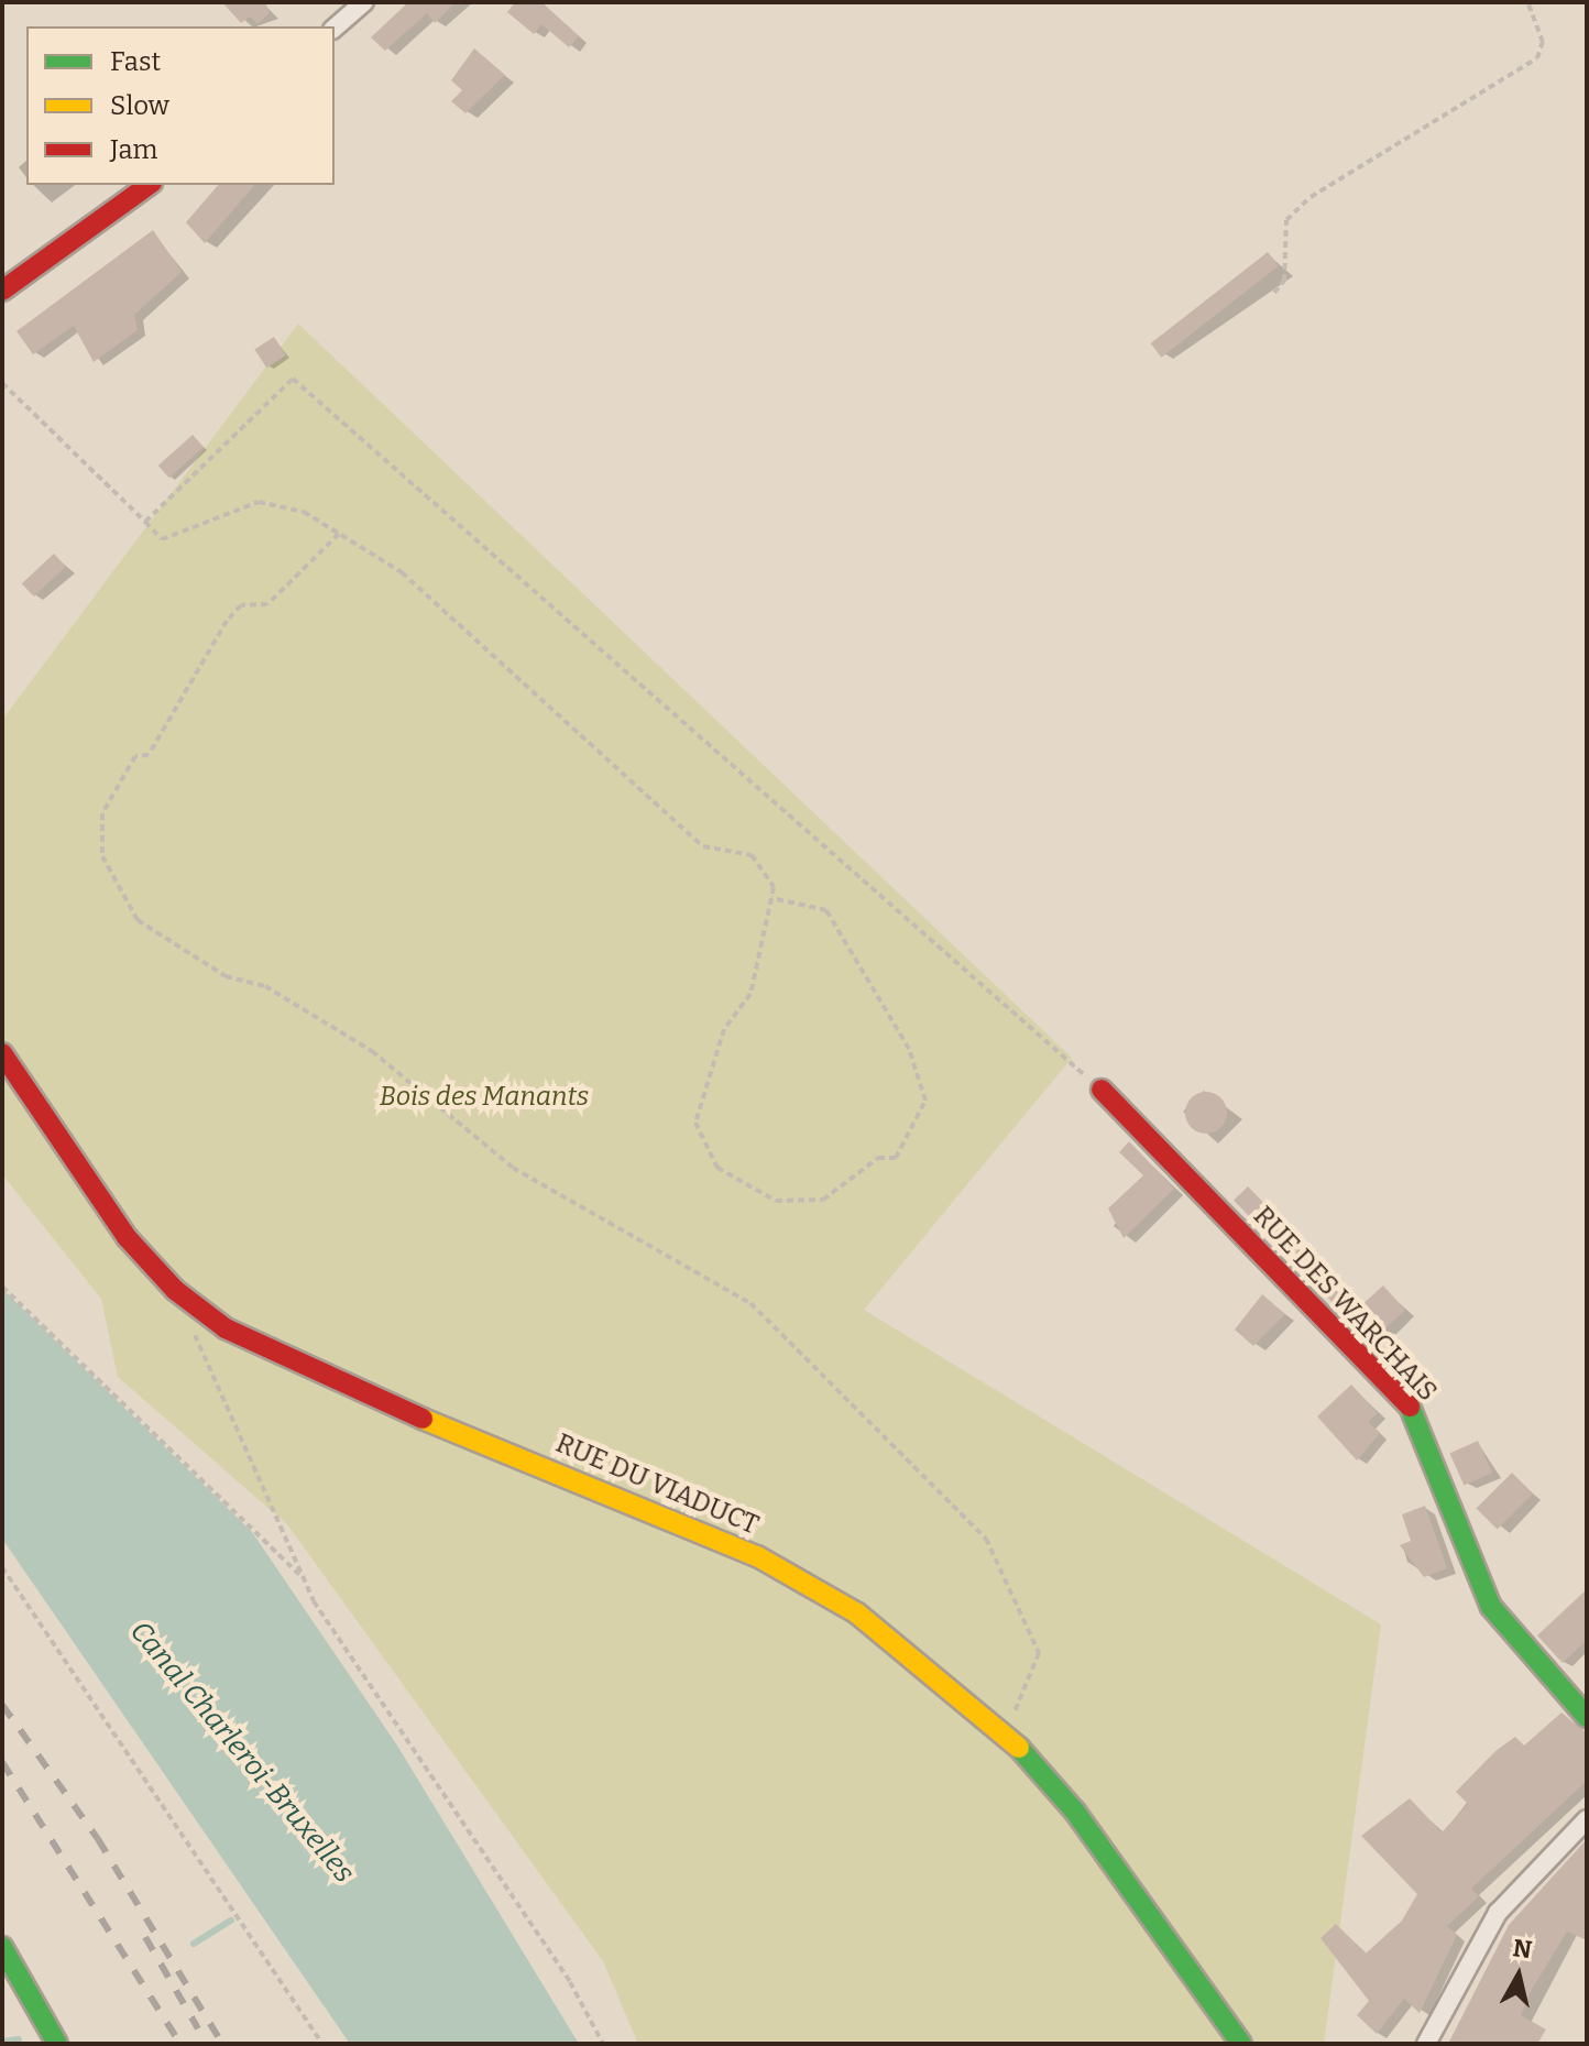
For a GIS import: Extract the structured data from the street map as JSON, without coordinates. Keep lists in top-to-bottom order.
{
  "streets": {
    "street": ["RUE DES WARCHAIS", "RUE DU VIADUCT"]
  },
  "water": ["Canal Charleroi-Bruxelles"],
  "parks": ["Bois des Manants"],
  "legend": ["Fast", "Slow", "Jam"],
  "north": "top"
}
